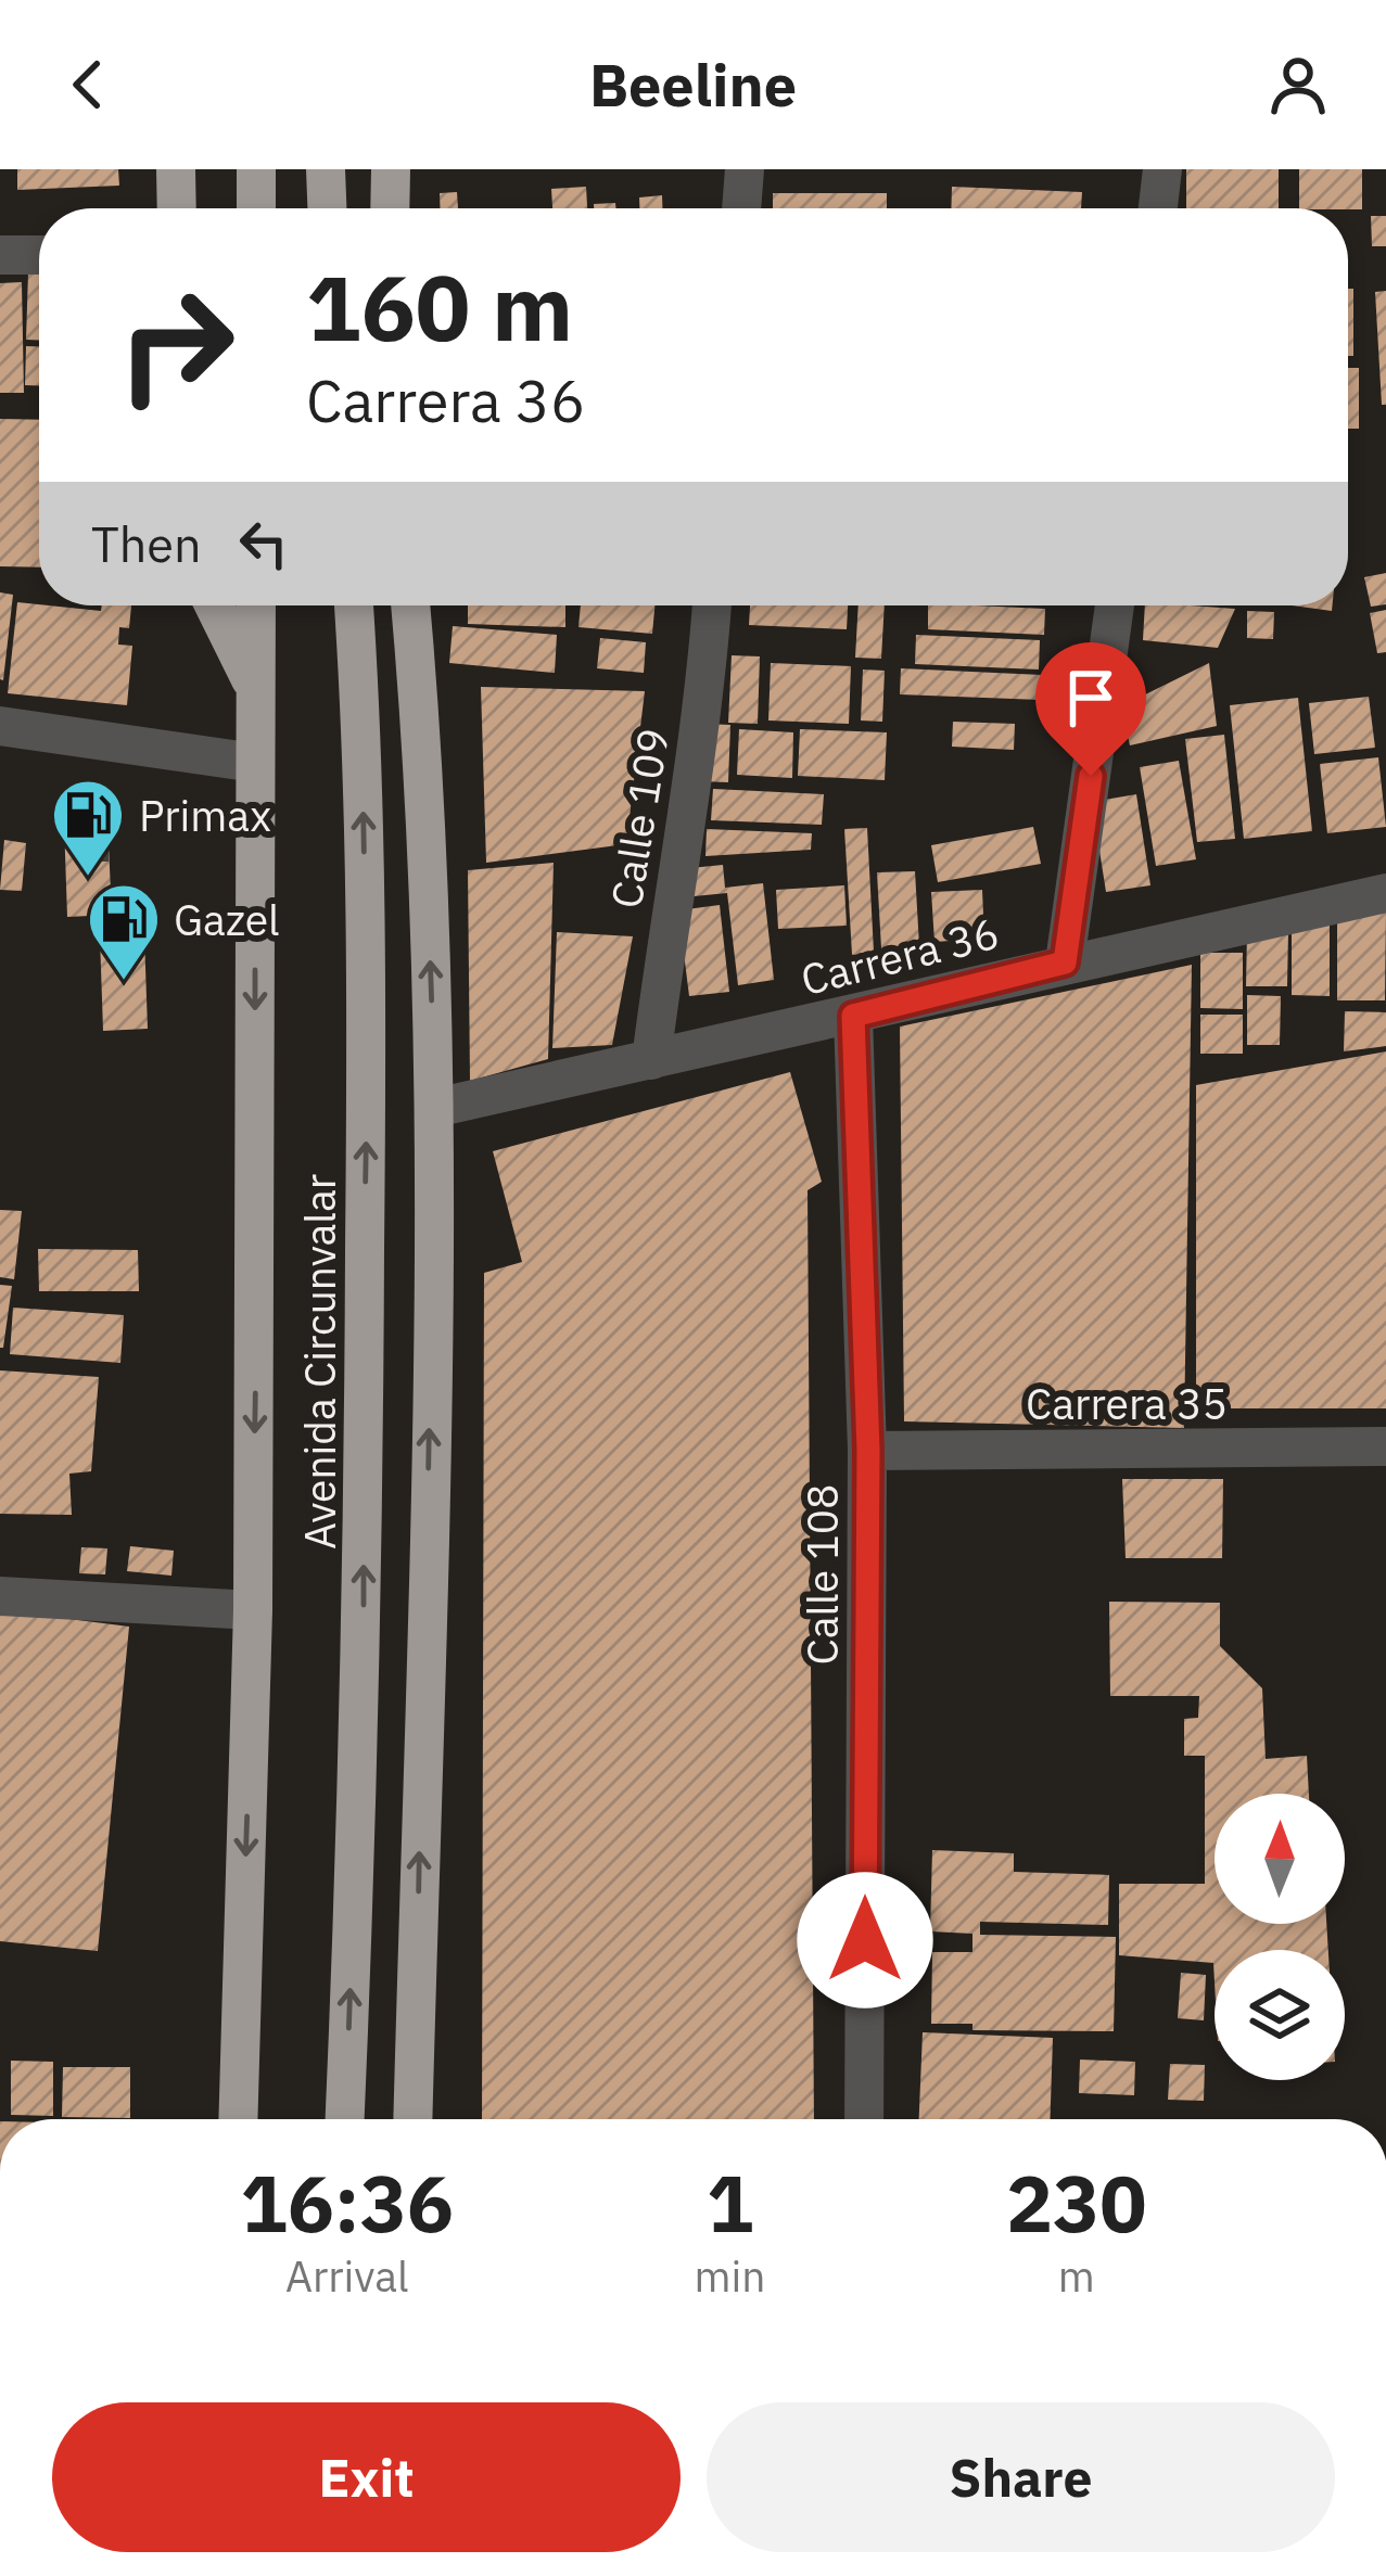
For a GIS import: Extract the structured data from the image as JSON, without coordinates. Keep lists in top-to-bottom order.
{
  "streets": {
    "highway": ["Avenida Circunvalar"],
    "street": [
      "Calle 109",
      "Carrera 36",
      "Carrera 35",
      "Calle 108"
    ]
  },
  "crossings": [
    ["Calle 109", "Carrera 36"],
    ["Carrera 36", "Calle 108"],
    ["Carrera 35", "Calle 108"]
  ],
  "places": {
    "fuel station": ["Primax", "Gazel"]
  },
  "north": "top",
  "page": {
    "header": "Beeline",
    "turn": ["160 m", "Carrera 36"],
    "then": "Then",
    "eta": [
      "16:36",
      "Arrival",
      "1",
      "min",
      "230",
      "m"
    ],
    "buttons": ["Exit", "Share"]
  }
}
